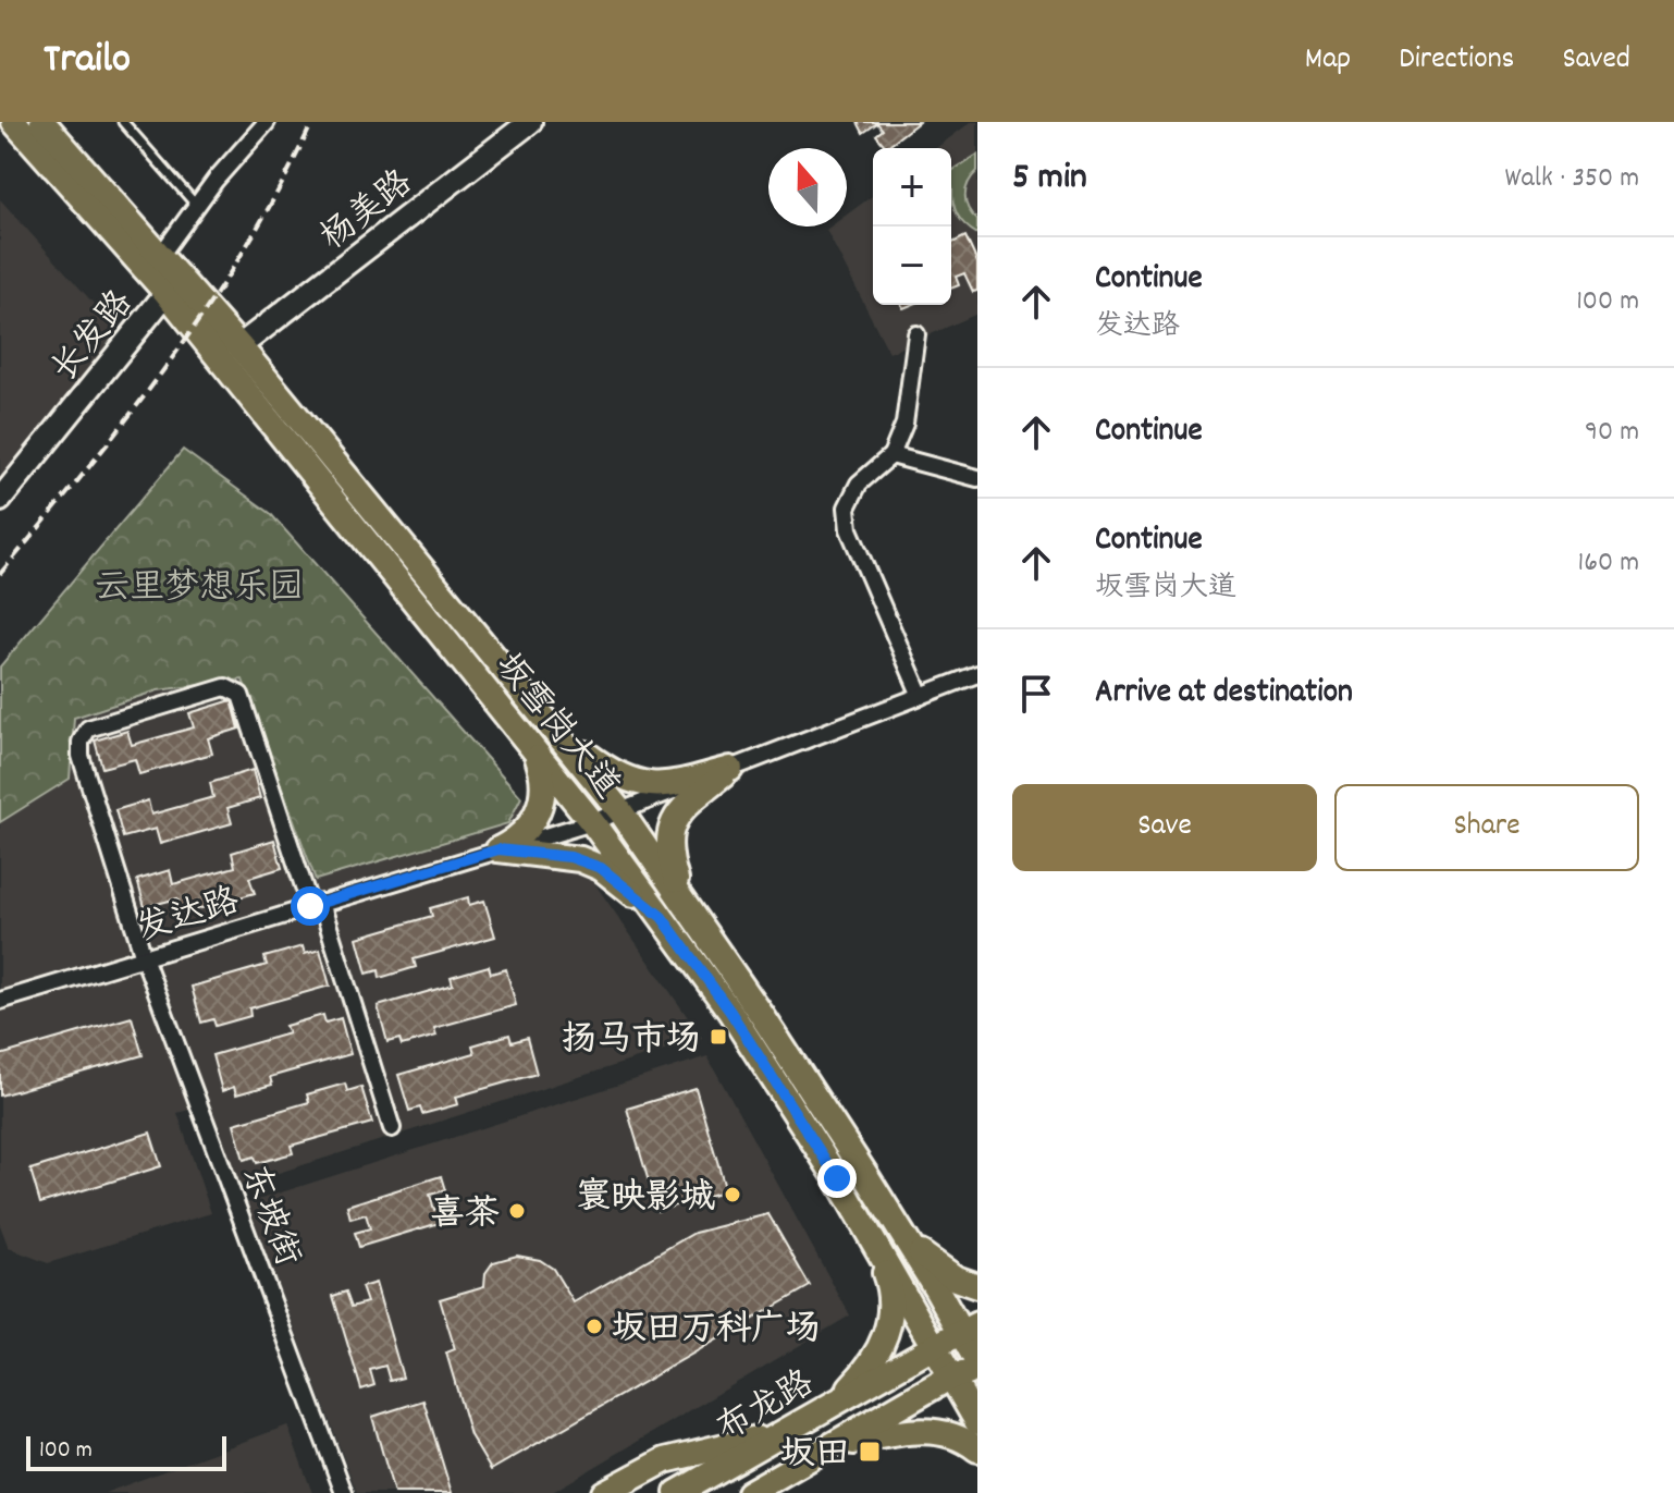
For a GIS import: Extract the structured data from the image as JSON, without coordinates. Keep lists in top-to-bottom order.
{
  "streets": {
    "main road": ["坂雪岗大道", "布龙路"],
    "street": [
      "杨美路",
      "长发路",
      "发达路",
      "东坡街"
    ]
  },
  "crossings": [
    ["杨美路", "坂雪岗大道"],
    ["长发路", "坂雪岗大道"],
    ["坂雪岗大道", "发达路"],
    ["坂雪岗大道", "布龙路"],
    ["发达路", "东坡街"]
  ],
  "parks": ["云里梦想乐园"],
  "places": {
    "transit": ["扬马市场", "坂田"],
    "other": ["寰映影城", "喜茶", "坂田万科广场"]
  },
  "scale_bar": "100 m",
  "north": "top",
  "page": {
    "header": "Trailo",
    "nav": ["Map", "Directions", "Saved"],
    "heading": ["5 min", "Walk · 350 m"],
    "map_buttons": ["+", "−"],
    "list": [
      ["Continue", "发达路", "100 m"],
      ["Continue", "90 m"],
      ["Continue", "坂雪岗大道", "160 m"],
      "Arrive at destination"
    ],
    "buttons": ["Save", "Share"],
    "scale": "100 m"
  }
}
